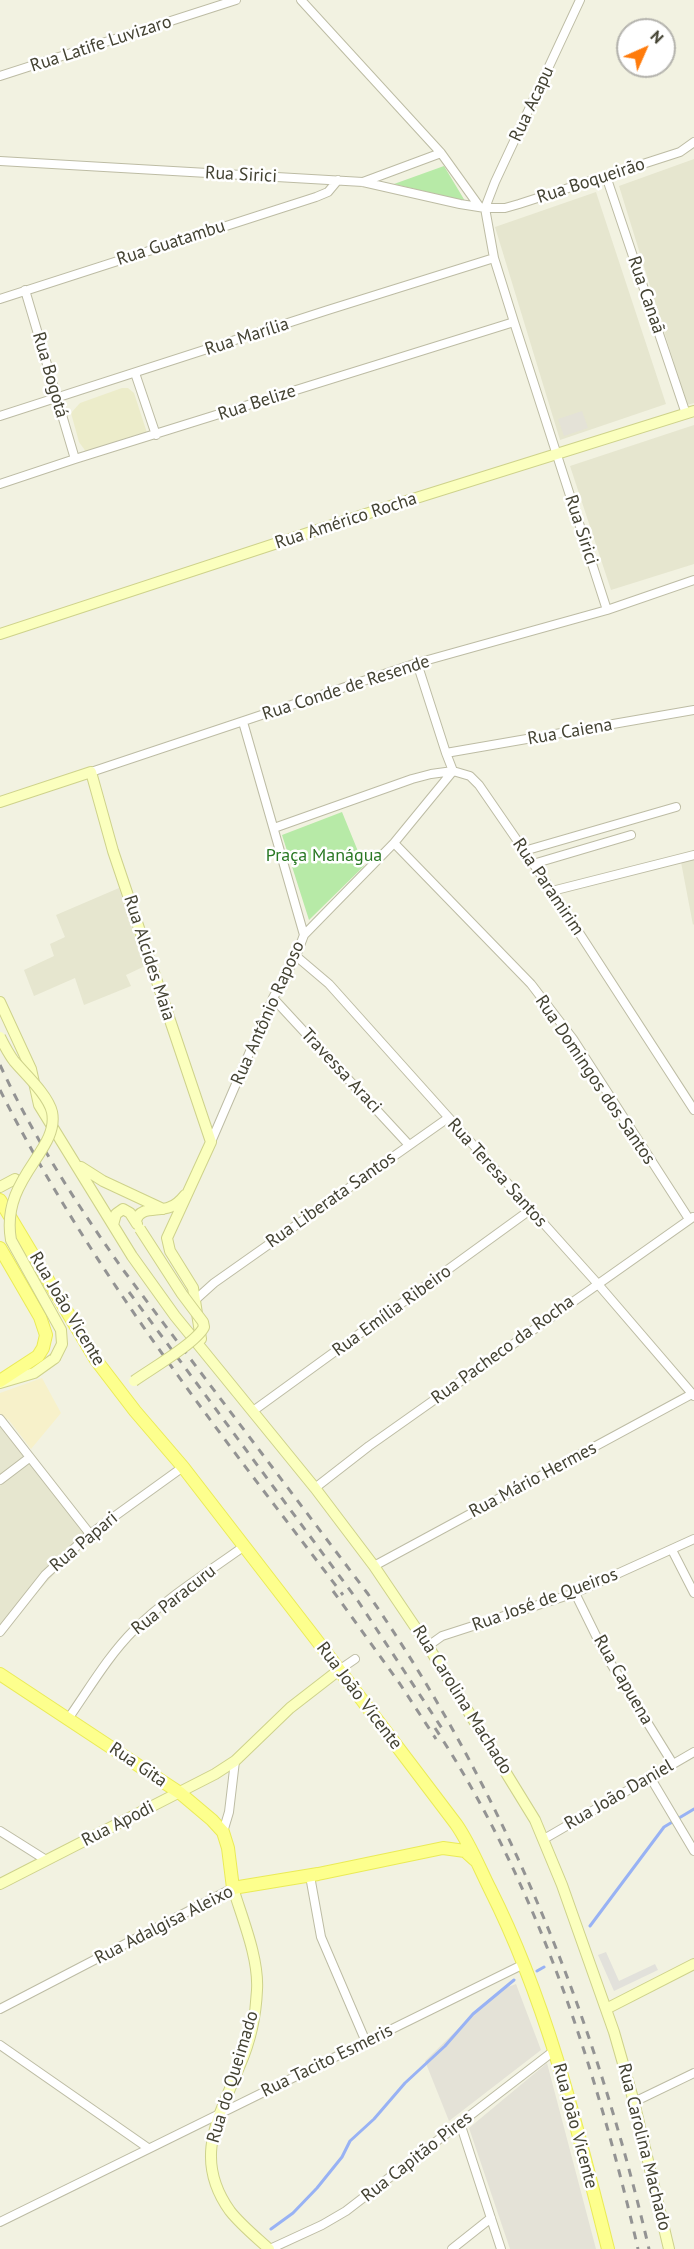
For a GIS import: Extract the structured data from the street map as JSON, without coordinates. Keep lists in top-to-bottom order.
{
  "streets": {
    "main road": [
      "Rua Américo Rocha",
      "Rua Conde de Resende",
      "Rua Alcides Maia",
      "Rua Antônio Raposo",
      "Rua João Vicente",
      "Rua Carolina Machado",
      "Rua Gita",
      "Rua Apodi",
      "Rua Adalgisa Aleixo",
      "Rua do Queimado"
    ],
    "street": [
      "Rua Latife Luvizaro",
      "Rua Acapu",
      "Rua Sirici",
      "Rua Boqueirão",
      "Rua Guatambu",
      "Rua Canaã",
      "Rua Marília",
      "Rua Bogotá",
      "Rua Belize",
      "Rua Caiena",
      "Rua Paramirim",
      "Travessa Araci",
      "Rua Domingos dos Santos",
      "Rua Teresa Santos",
      "Rua Liberata Santos",
      "Rua Emília Ribeiro",
      "Rua Pacheco da Rocha",
      "Rua Mário Hermes",
      "Rua Papari",
      "Rua Paracuru",
      "Rua José de Queiros",
      "Rua Capuena",
      "Rua João Daniel",
      "Rua Tacito Esmeris",
      "Rua Capitão Pires"
    ]
  },
  "crossings": [
    ["Rua Acapu", "Rua Sirici"],
    ["Rua Acapu", "Rua Boqueirão"],
    ["Rua Sirici", "Rua Boqueirão"],
    ["Rua Sirici", "Rua Guatambu"],
    ["Rua Sirici", "Rua Marília"],
    ["Rua Sirici", "Rua Belize"],
    ["Rua Sirici", "Rua Américo Rocha"],
    ["Rua Sirici", "Rua Conde de Resende"],
    ["Rua Boqueirão", "Rua Canaã"],
    ["Rua Guatambu", "Rua Bogotá"],
    ["Rua Canaã", "Rua Américo Rocha"],
    ["Rua Marília", "Rua Bogotá"],
    ["Rua Bogotá", "Rua Belize"],
    ["Rua Conde de Resende", "Rua Alcides Maia"],
    ["Rua Conde de Resende", "Rua Antônio Raposo"],
    ["Rua Alcides Maia", "Rua Antônio Raposo"],
    ["Rua Antônio Raposo", "Travessa Araci"],
    ["Rua Antônio Raposo", "Rua Teresa Santos"],
    ["Rua Antônio Raposo", "Rua Liberata Santos"],
    ["Rua Antônio Raposo", "Rua Carolina Machado"],
    ["Travessa Araci", "Rua Liberata Santos"],
    ["Rua Domingos dos Santos", "Rua Pacheco da Rocha"],
    ["Rua Teresa Santos", "Rua Liberata Santos"],
    ["Rua Teresa Santos", "Rua Emília Ribeiro"],
    ["Rua Teresa Santos", "Rua Pacheco da Rocha"],
    ["Rua Teresa Santos", "Rua Mário Hermes"],
    ["Rua João Vicente", "Rua Papari"],
    ["Rua João Vicente", "Rua Paracuru"],
    ["Rua João Vicente", "Rua Adalgisa Aleixo"],
    ["Rua João Vicente", "Rua Tacito Esmeris"],
    ["Rua João Vicente", "Rua Capitão Pires"],
    ["Rua Emília Ribeiro", "Rua Carolina Machado"],
    ["Rua Pacheco da Rocha", "Rua Carolina Machado"],
    ["Rua Mário Hermes", "Rua Carolina Machado"],
    ["Rua Paracuru", "Rua Gita"],
    ["Rua José de Queiros", "Rua Capuena"],
    ["Rua José de Queiros", "Rua Carolina Machado"],
    ["Rua Capuena", "Rua João Daniel"],
    ["Rua Carolina Machado", "Rua João Daniel"],
    ["Rua Gita", "Rua Apodi"],
    ["Rua Adalgisa Aleixo", "Rua do Queimado"],
    ["Rua Tacito Esmeris", "Rua do Queimado"],
    ["Rua do Queimado", "Rua Capitão Pires"]
  ],
  "parks": ["Praça Manágua"],
  "north": "top right"
}
